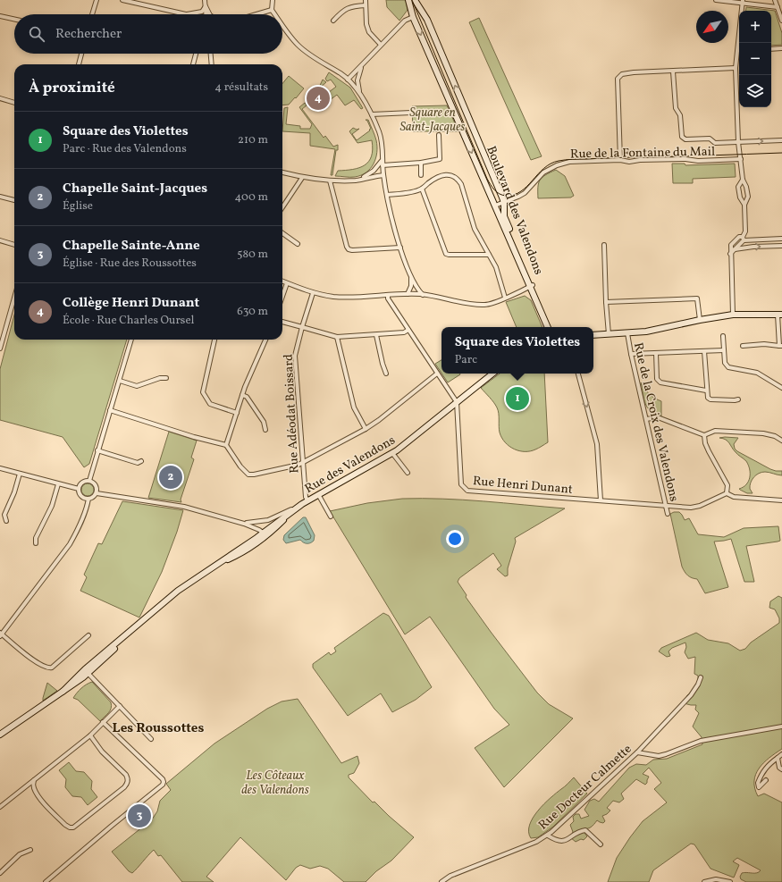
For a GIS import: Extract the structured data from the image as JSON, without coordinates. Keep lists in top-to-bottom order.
{
  "streets": {
    "main road": ["Boulevard des Valendons", "Rue des Valendons"],
    "street": [
      "Rue de la Fontaine du Mail",
      "Rue Adéodat Boissard",
      "Rue de la Croix des Valendons",
      "Rue Henri Dunant",
      "Rue Docteur Calmette"
    ]
  },
  "crossings": [
    ["Rue de la Fontaine du Mail", "Boulevard des Valendons"],
    ["Rue Adéodat Boissard", "Rue des Valendons"],
    ["Rue de la Croix des Valendons", "Rue Henri Dunant"],
    ["Rue des Valendons", "Rue Henri Dunant"]
  ],
  "districts": ["Les Roussottes"],
  "parks": ["Square en Saint-Jacques", "Les Côteaux des Valendons"],
  "north": "bottom left",
  "page": {
    "map_buttons": ["+", "−"],
    "search": "Rechercher",
    "heading": ["À proximité", "4 résultats"],
    "pins": [
      "4",
      "1",
      "2",
      "3"
    ],
    "list": [
      {
        "mark": "1",
        "name": "Square des Violettes",
        "note": "Parc · Rue des Valendons",
        "value": "210 m"
      },
      {
        "mark": "2",
        "name": "Chapelle Saint-Jacques",
        "note": "Église",
        "value": "400 m"
      },
      {
        "mark": "3",
        "name": "Chapelle Sainte-Anne",
        "note": "Église · Rue des Roussottes",
        "value": "580 m"
      },
      {
        "mark": "4",
        "name": "Collège Henri Dunant",
        "note": "École · Rue Charles Oursel",
        "value": "630 m"
      }
    ],
    "popup": ["Square des Violettes", "Parc"]
  }
}
